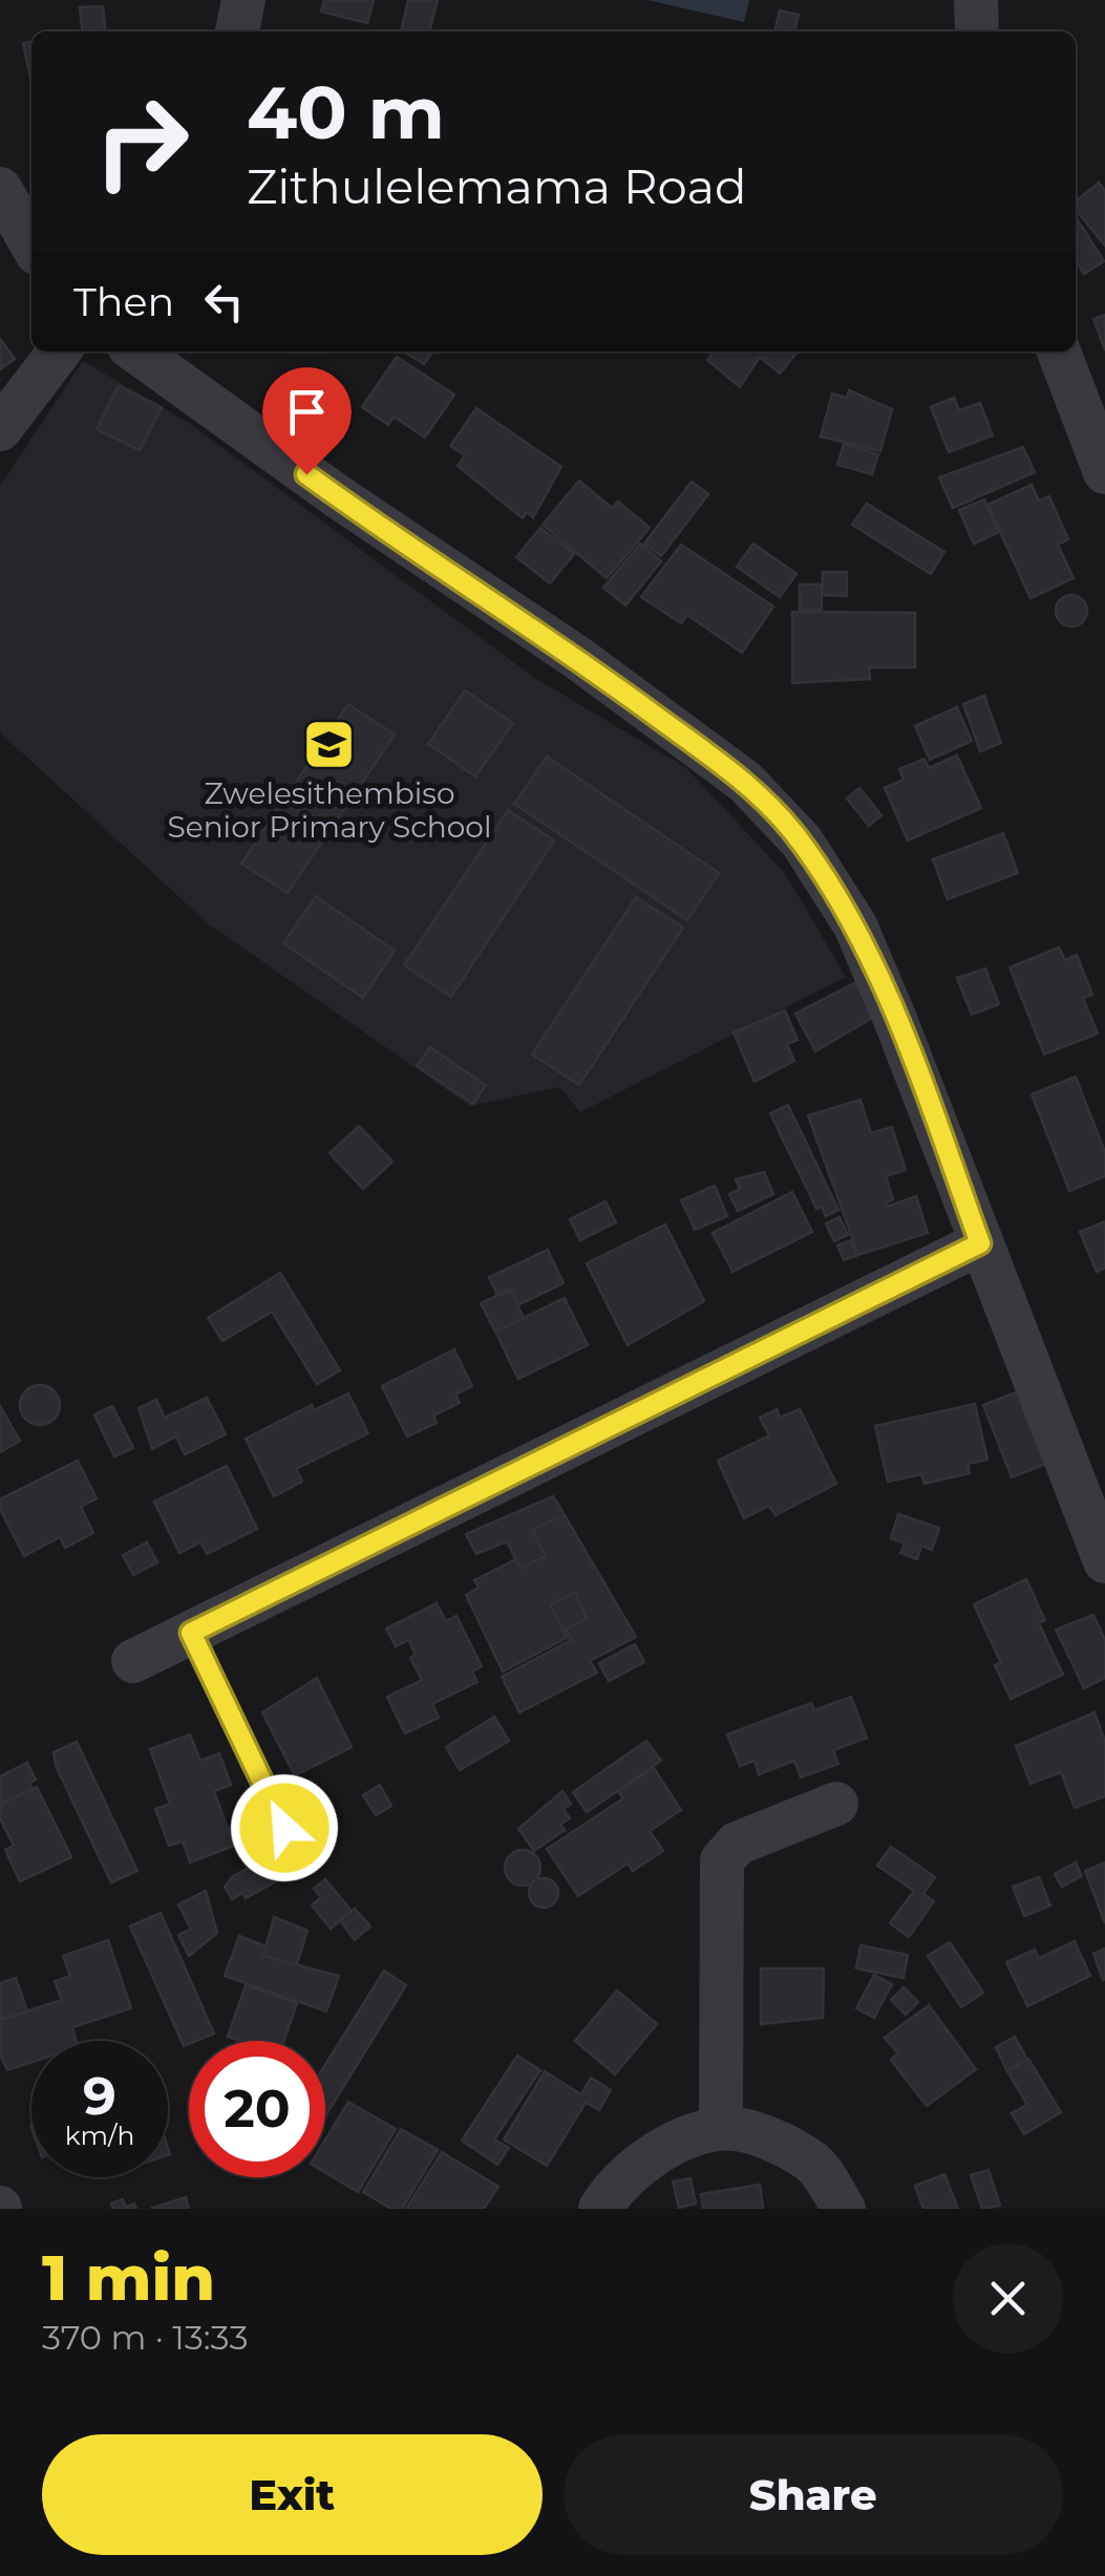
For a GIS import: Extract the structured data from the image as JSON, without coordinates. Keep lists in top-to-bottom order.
{
  "places": {
    "school or university": ["Zwelesithembiso Senior Primary School"]
  },
  "page": {
    "turn": ["40 m", "Zithulelemama Road"],
    "then": "Then",
    "speed": "9 km/h",
    "limit": "20",
    "heading": ["1 min", "370 m · 13:33"],
    "buttons": ["Exit", "Share"]
  }
}
